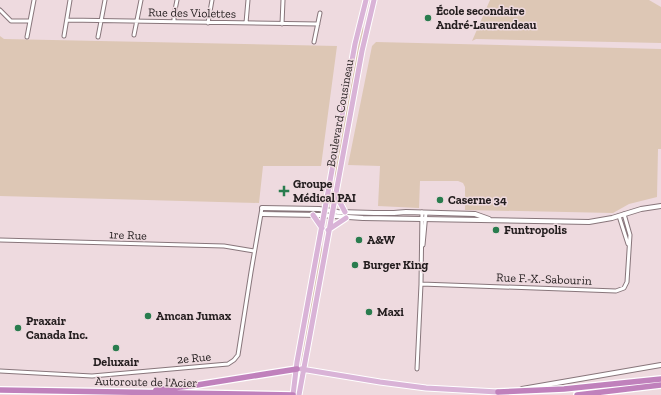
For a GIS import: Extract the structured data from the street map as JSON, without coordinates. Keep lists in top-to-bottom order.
{
  "streets": {
    "highway": ["Autoroute de l'Acier"],
    "main road": ["Boulevard Cousineau"],
    "street": [
      "Rue des Violettes",
      "1re Rue",
      "Rue F.-X.-Sabourin",
      "2e Rue"
    ]
  },
  "crossings": [
    ["Boulevard Cousineau", "Autoroute de l'Acier"],
    ["1re Rue", "2e Rue"]
  ],
  "places": {
    "other": [
      "École secondaire André-Laurendeau",
      "Caserne 34",
      "Funtropolis",
      "A&W",
      "Burger King",
      "Maxi",
      "Amcan Jumax",
      "Praxair Canada Inc.",
      "Deluxair"
    ],
    "health": ["Groupe Médical PAI"]
  }
}
